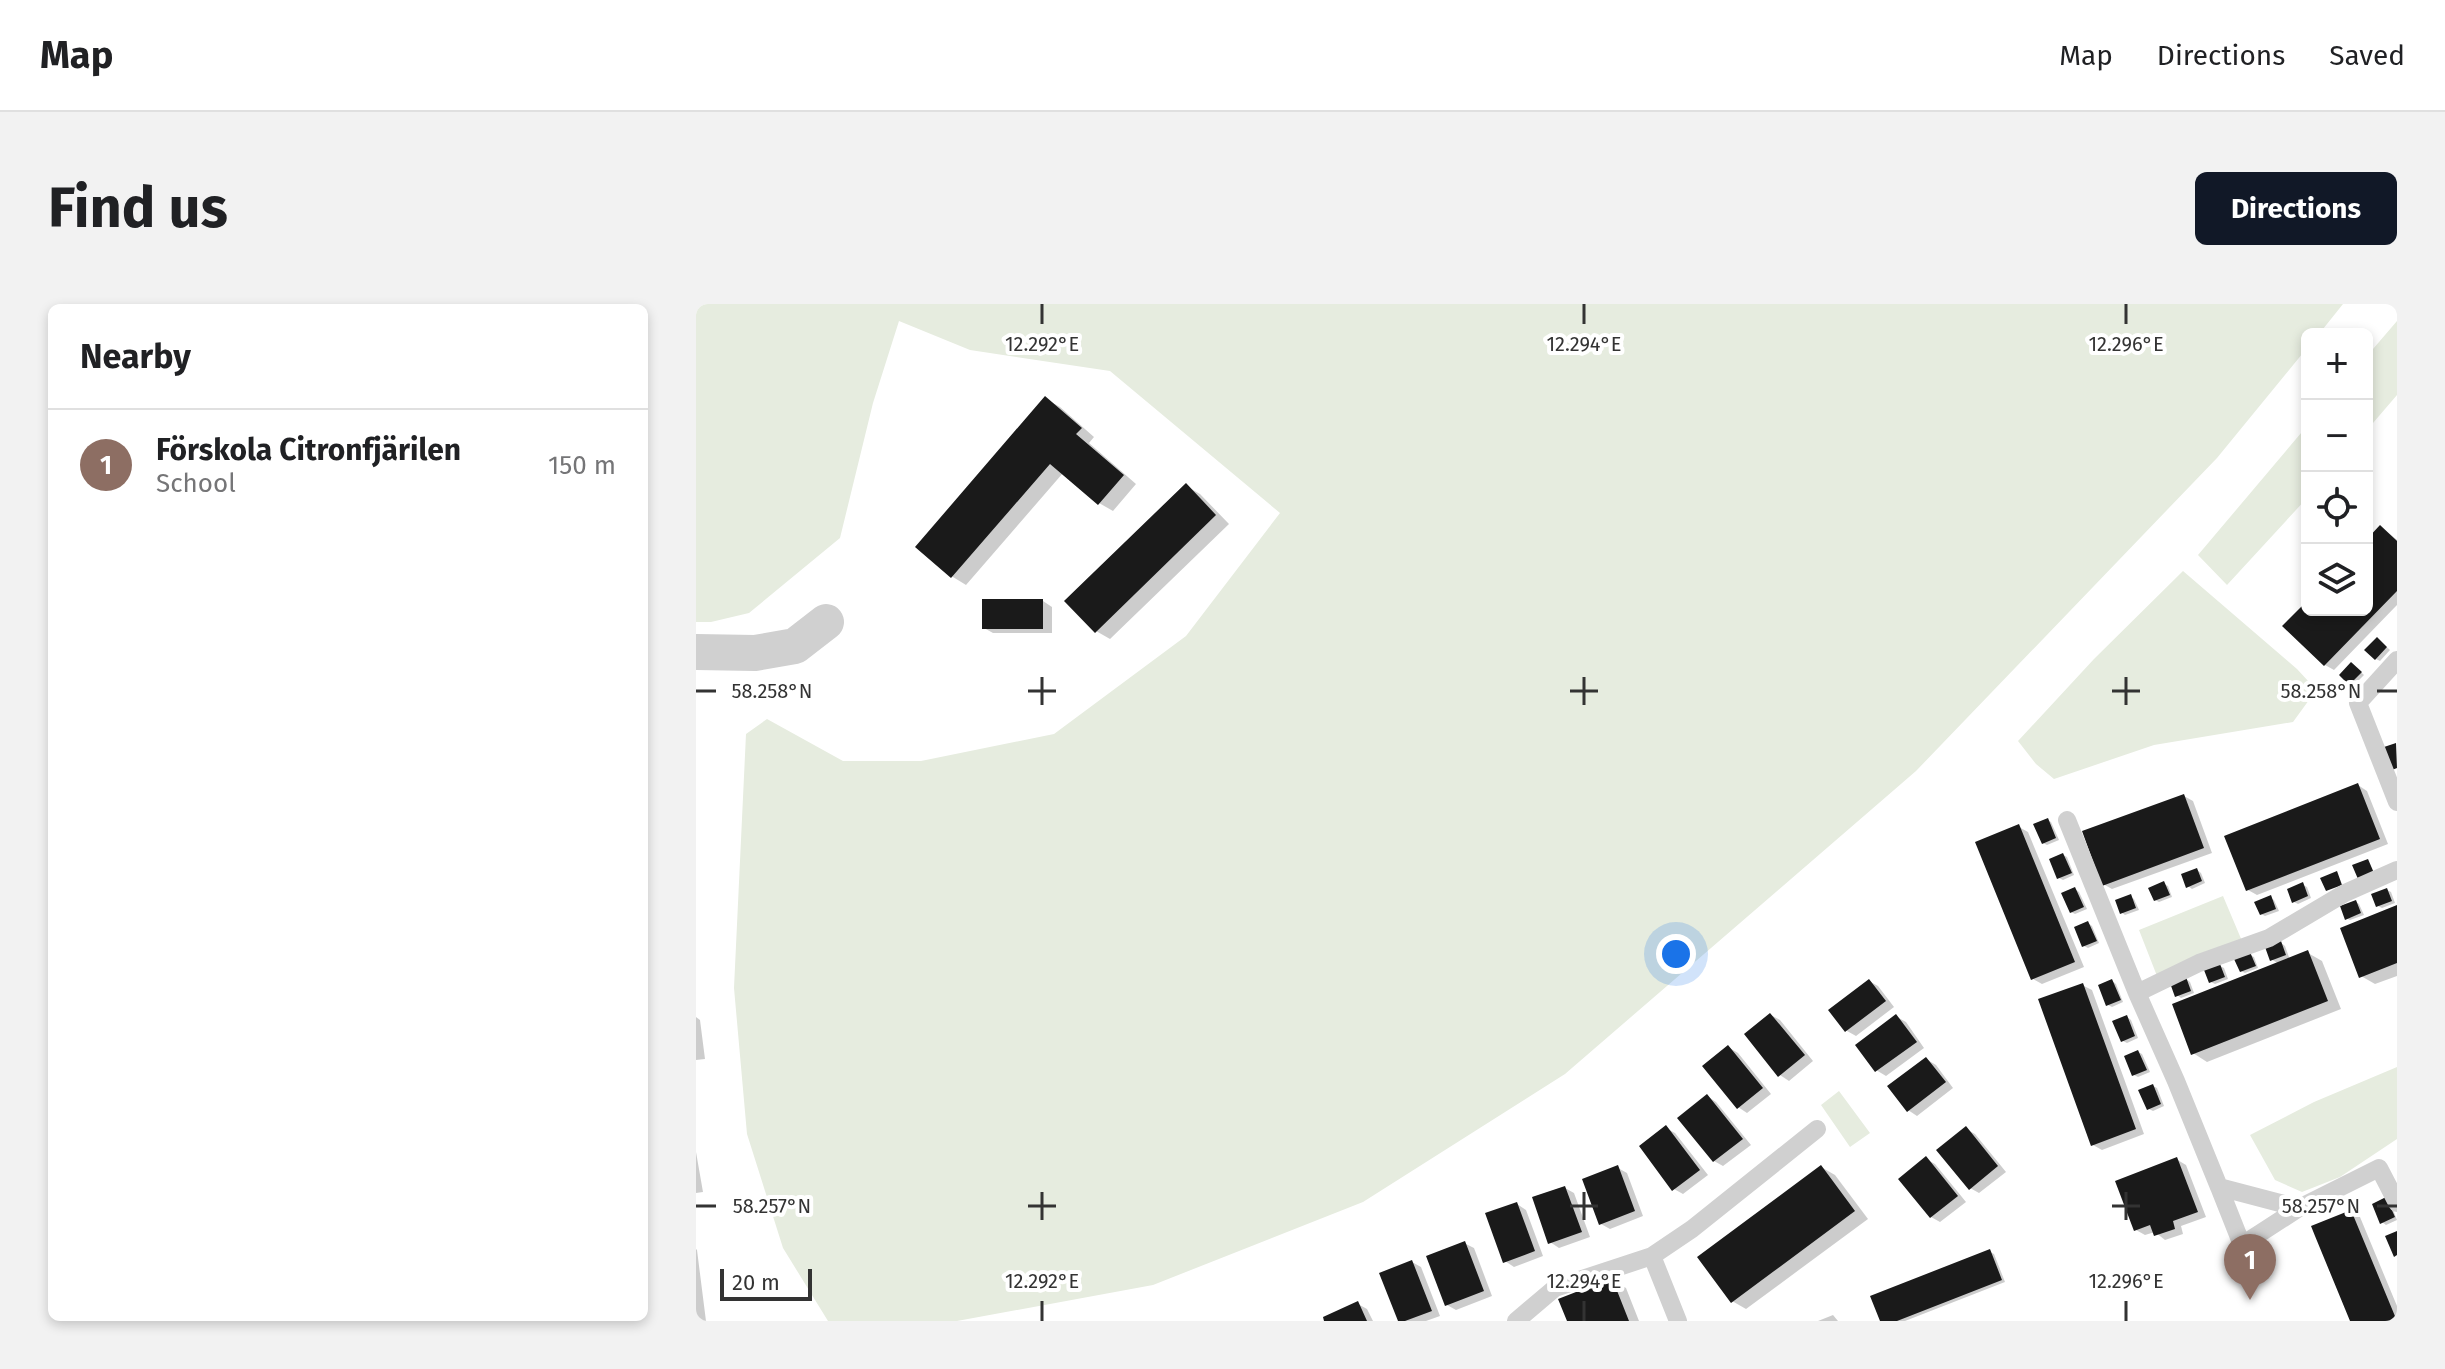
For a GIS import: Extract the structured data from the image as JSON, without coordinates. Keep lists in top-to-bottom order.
{
  "scale_bar": "20 m",
  "page": {
    "header": "Map",
    "nav": ["Map", "Directions", "Saved"],
    "buttons": "Directions",
    "title": "Find us",
    "heading": "Nearby",
    "map_buttons": ["+", "−"],
    "list": [
      {
        "mark": "1",
        "name": "Förskola Citronfjärilen",
        "note": "School",
        "value": "150 m"
      }
    ],
    "pins": "1",
    "scale": "20 m"
  },
  "coordinates": [
    "12.292°E",
    "12.294°E",
    "12.296°E",
    "58.258°N",
    "58.257°N"
  ]
}
